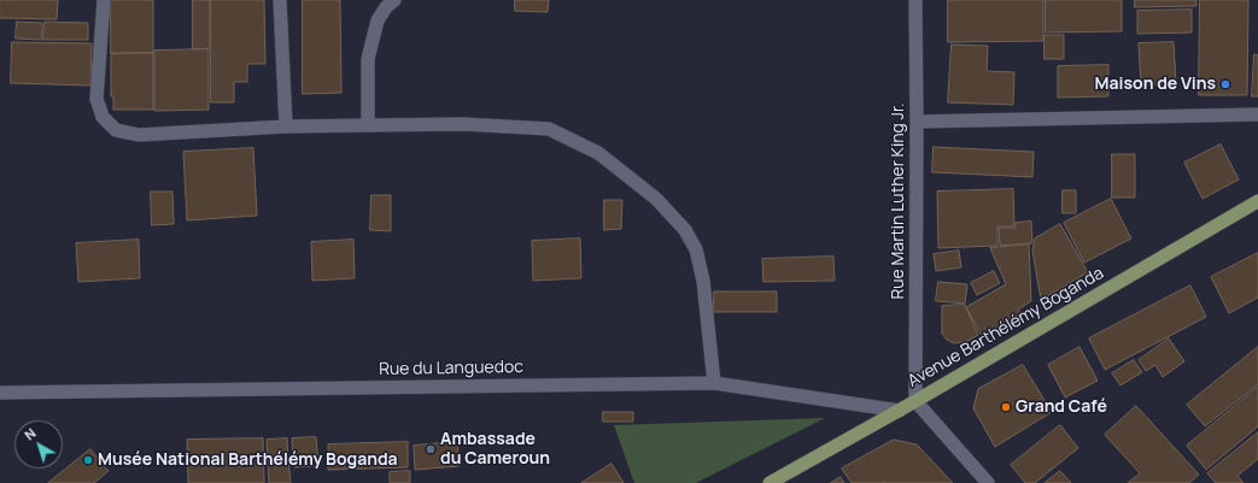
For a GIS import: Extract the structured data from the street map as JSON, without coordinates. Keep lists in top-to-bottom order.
{
  "streets": {
    "main road": ["Avenue Barthélémy Boganda"],
    "street": ["Rue Martin Luther King Jr.", "Rue du Languedoc"]
  },
  "crossings": [
    ["Rue Martin Luther King Jr.", "Avenue Barthélémy Boganda"],
    ["Avenue Barthélémy Boganda", "Rue du Languedoc"]
  ],
  "places": [
    "Maison de Vins",
    "Grand Café",
    "Ambassade du Cameroun",
    "Musée National Barthélémy Boganda"
  ],
  "north": "top left"
}
